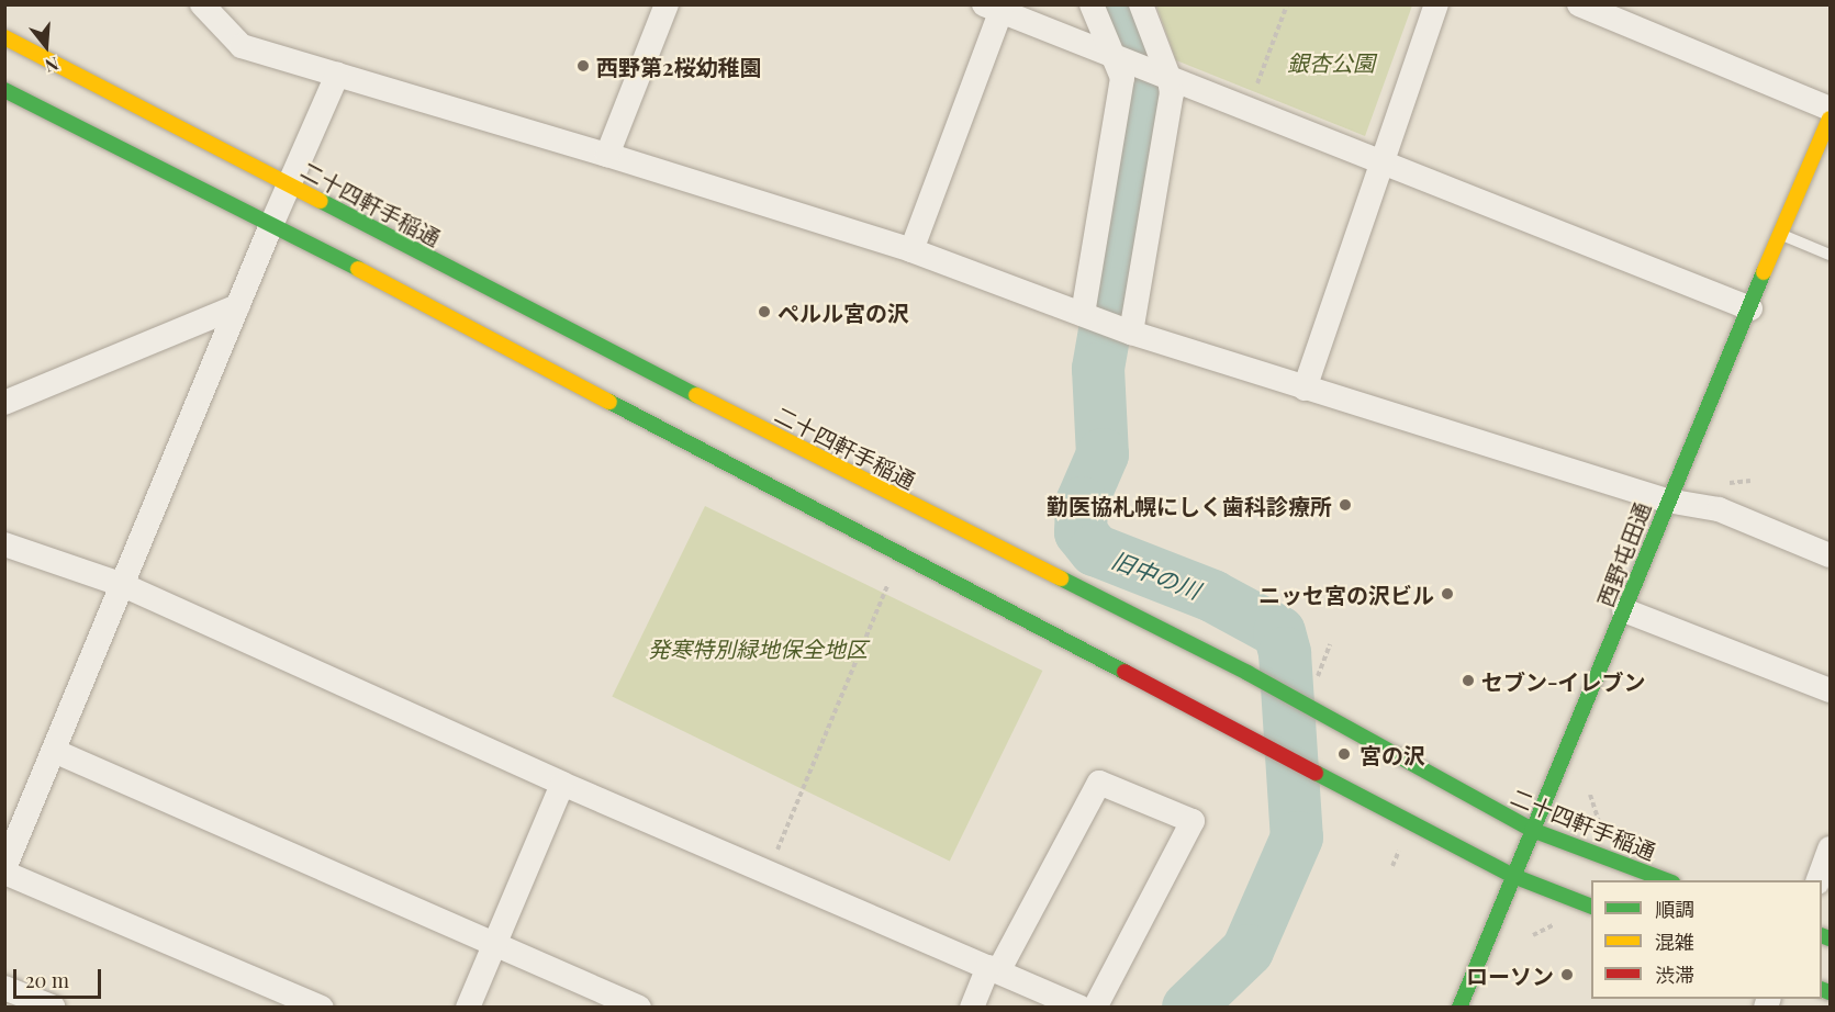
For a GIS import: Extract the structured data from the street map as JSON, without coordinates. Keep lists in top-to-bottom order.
{
  "streets": {
    "street": ["二十四軒手稲通", "西野屯田通"]
  },
  "crossings": [
    ["二十四軒手稲通", "西野屯田通"]
  ],
  "water": ["旧中の川"],
  "parks": ["銀杏公園", "発寒特別緑地保全地区"],
  "places": [
    "西野第2桜幼稚園",
    "ペルル宮の沢",
    "勤医協札幌にしく歯科診療所",
    "ニッセ宮の沢ビル",
    "セブン-イレブン",
    "宮の沢",
    "ローソン"
  ],
  "legend": ["順調", "混雑", "渋滞"],
  "scale_bar": "20 m",
  "north": "bottom"
}
